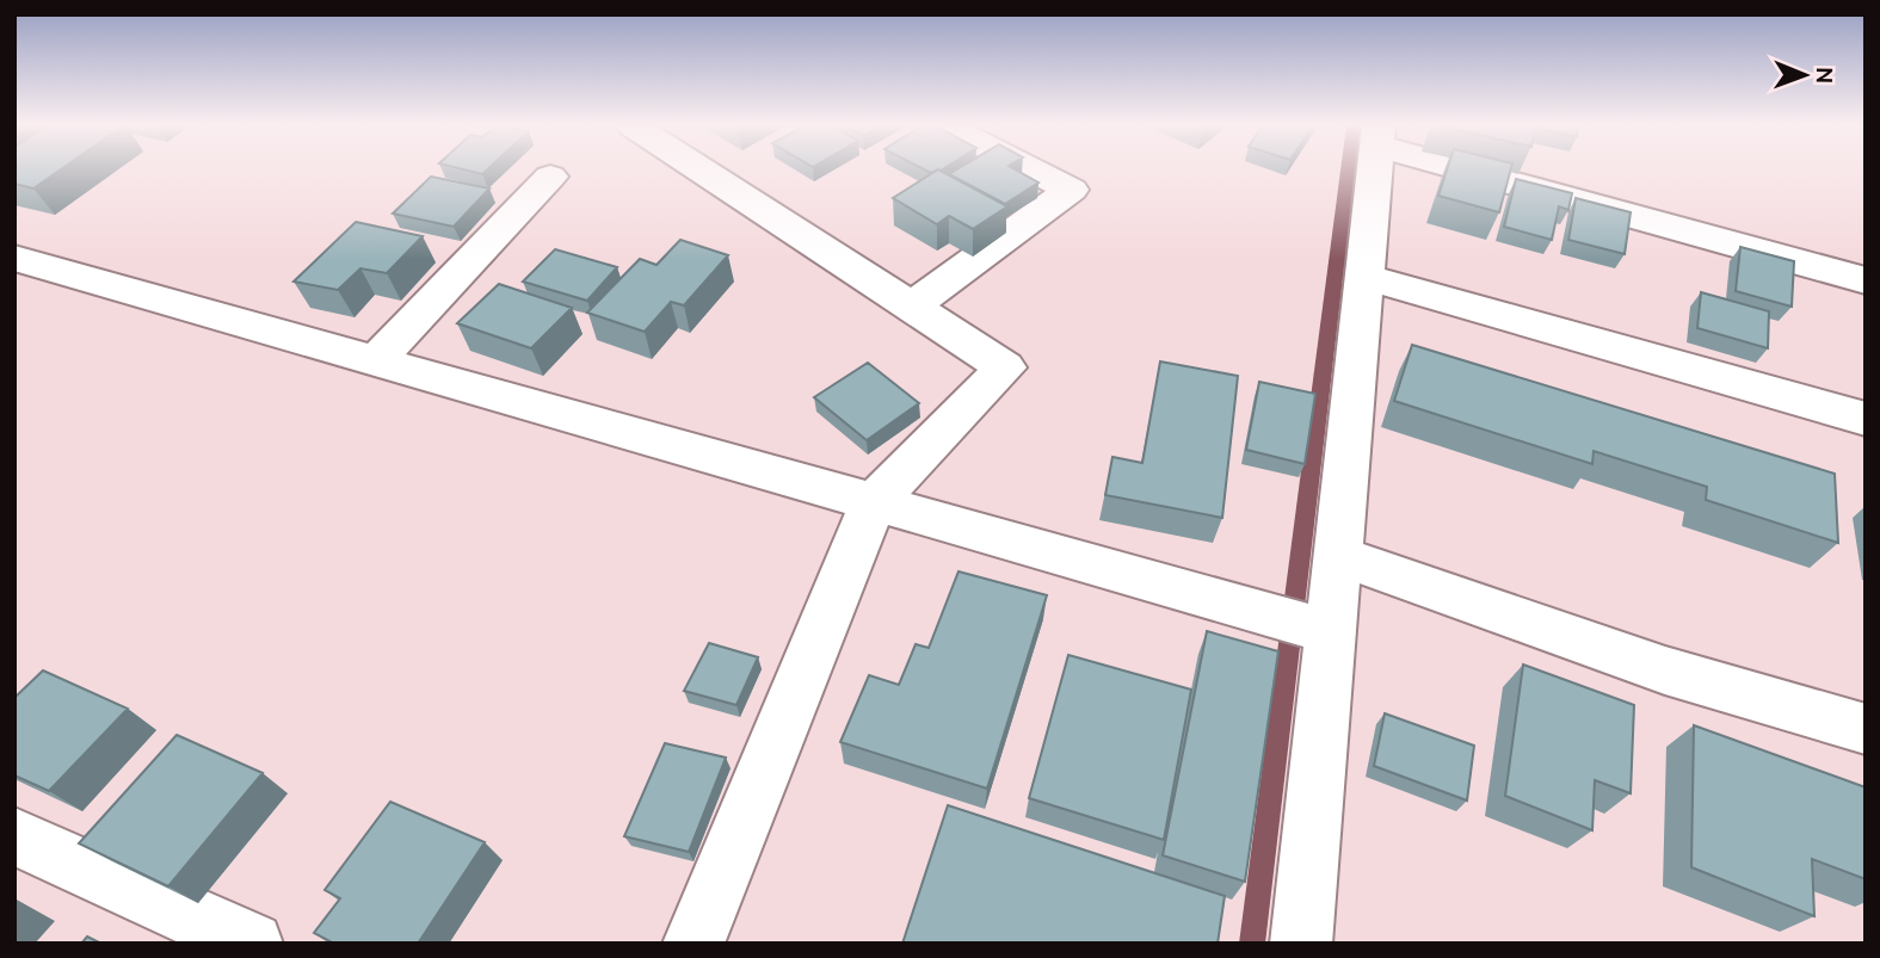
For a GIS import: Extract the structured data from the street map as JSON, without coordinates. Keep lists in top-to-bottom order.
{
  "north": "right"
}
